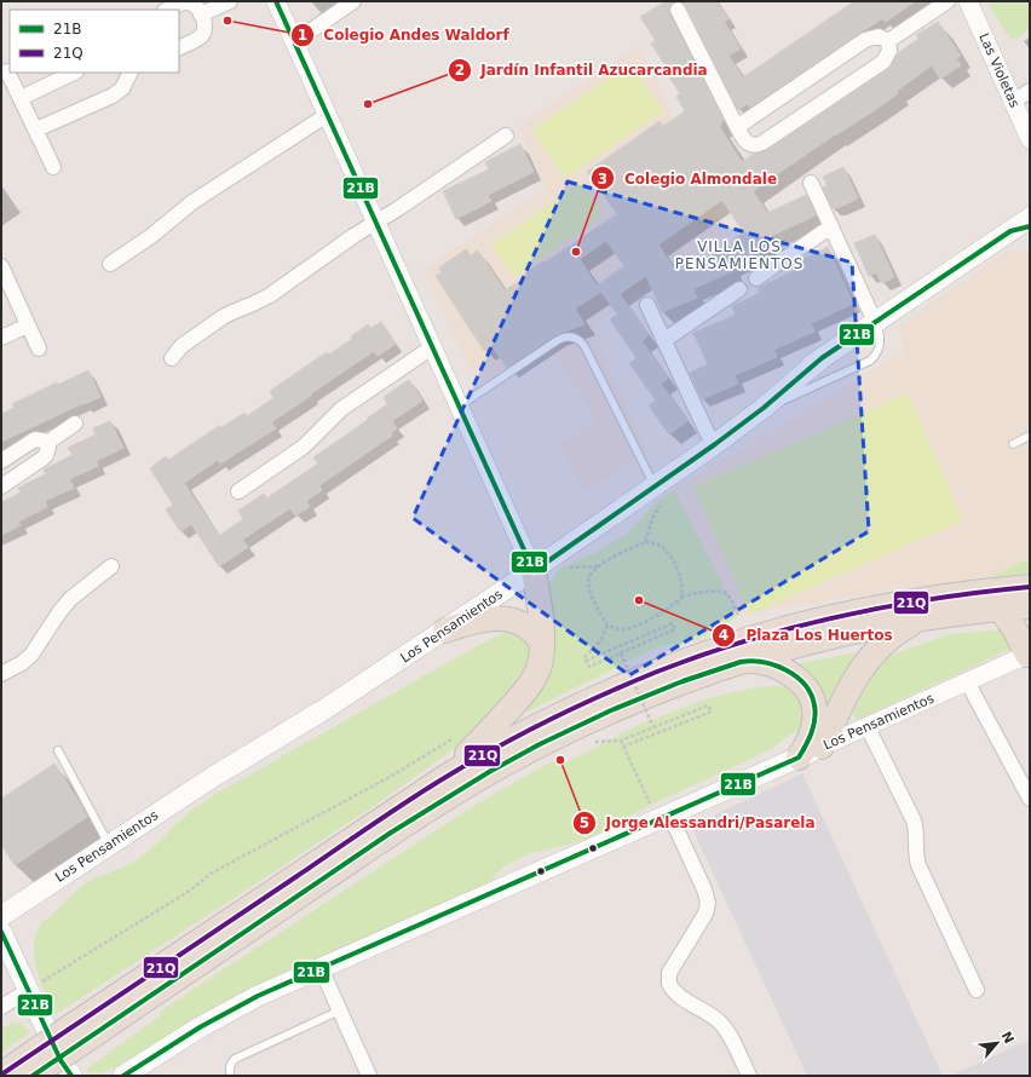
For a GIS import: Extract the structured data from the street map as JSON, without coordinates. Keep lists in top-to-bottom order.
{
  "streets": {
    "main road": ["Los Pensamientos"],
    "street": ["Las Violetas"]
  },
  "districts": ["VILLA LOS PENSAMIENTOS"],
  "places": [
    "Colegio Andes Waldorf",
    "Jardín Infantil Azucarcandia",
    "Colegio Almondale",
    "Plaza Los Huertos",
    "Jorge Alessandri/Pasarela"
  ],
  "lines": ["transit line 21B", "transit line 21Q"],
  "legend": ["21B", "21Q"],
  "north": "top right"
}
